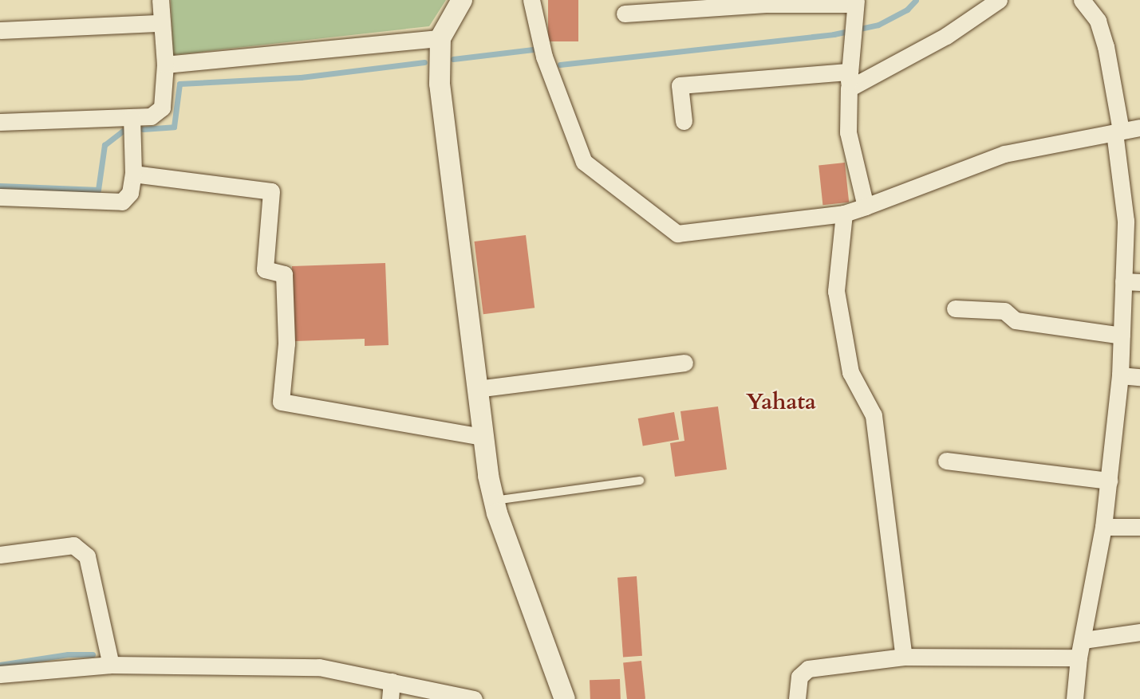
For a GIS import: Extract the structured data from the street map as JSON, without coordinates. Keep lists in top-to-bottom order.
{
  "districts": ["Yahata"]
}
